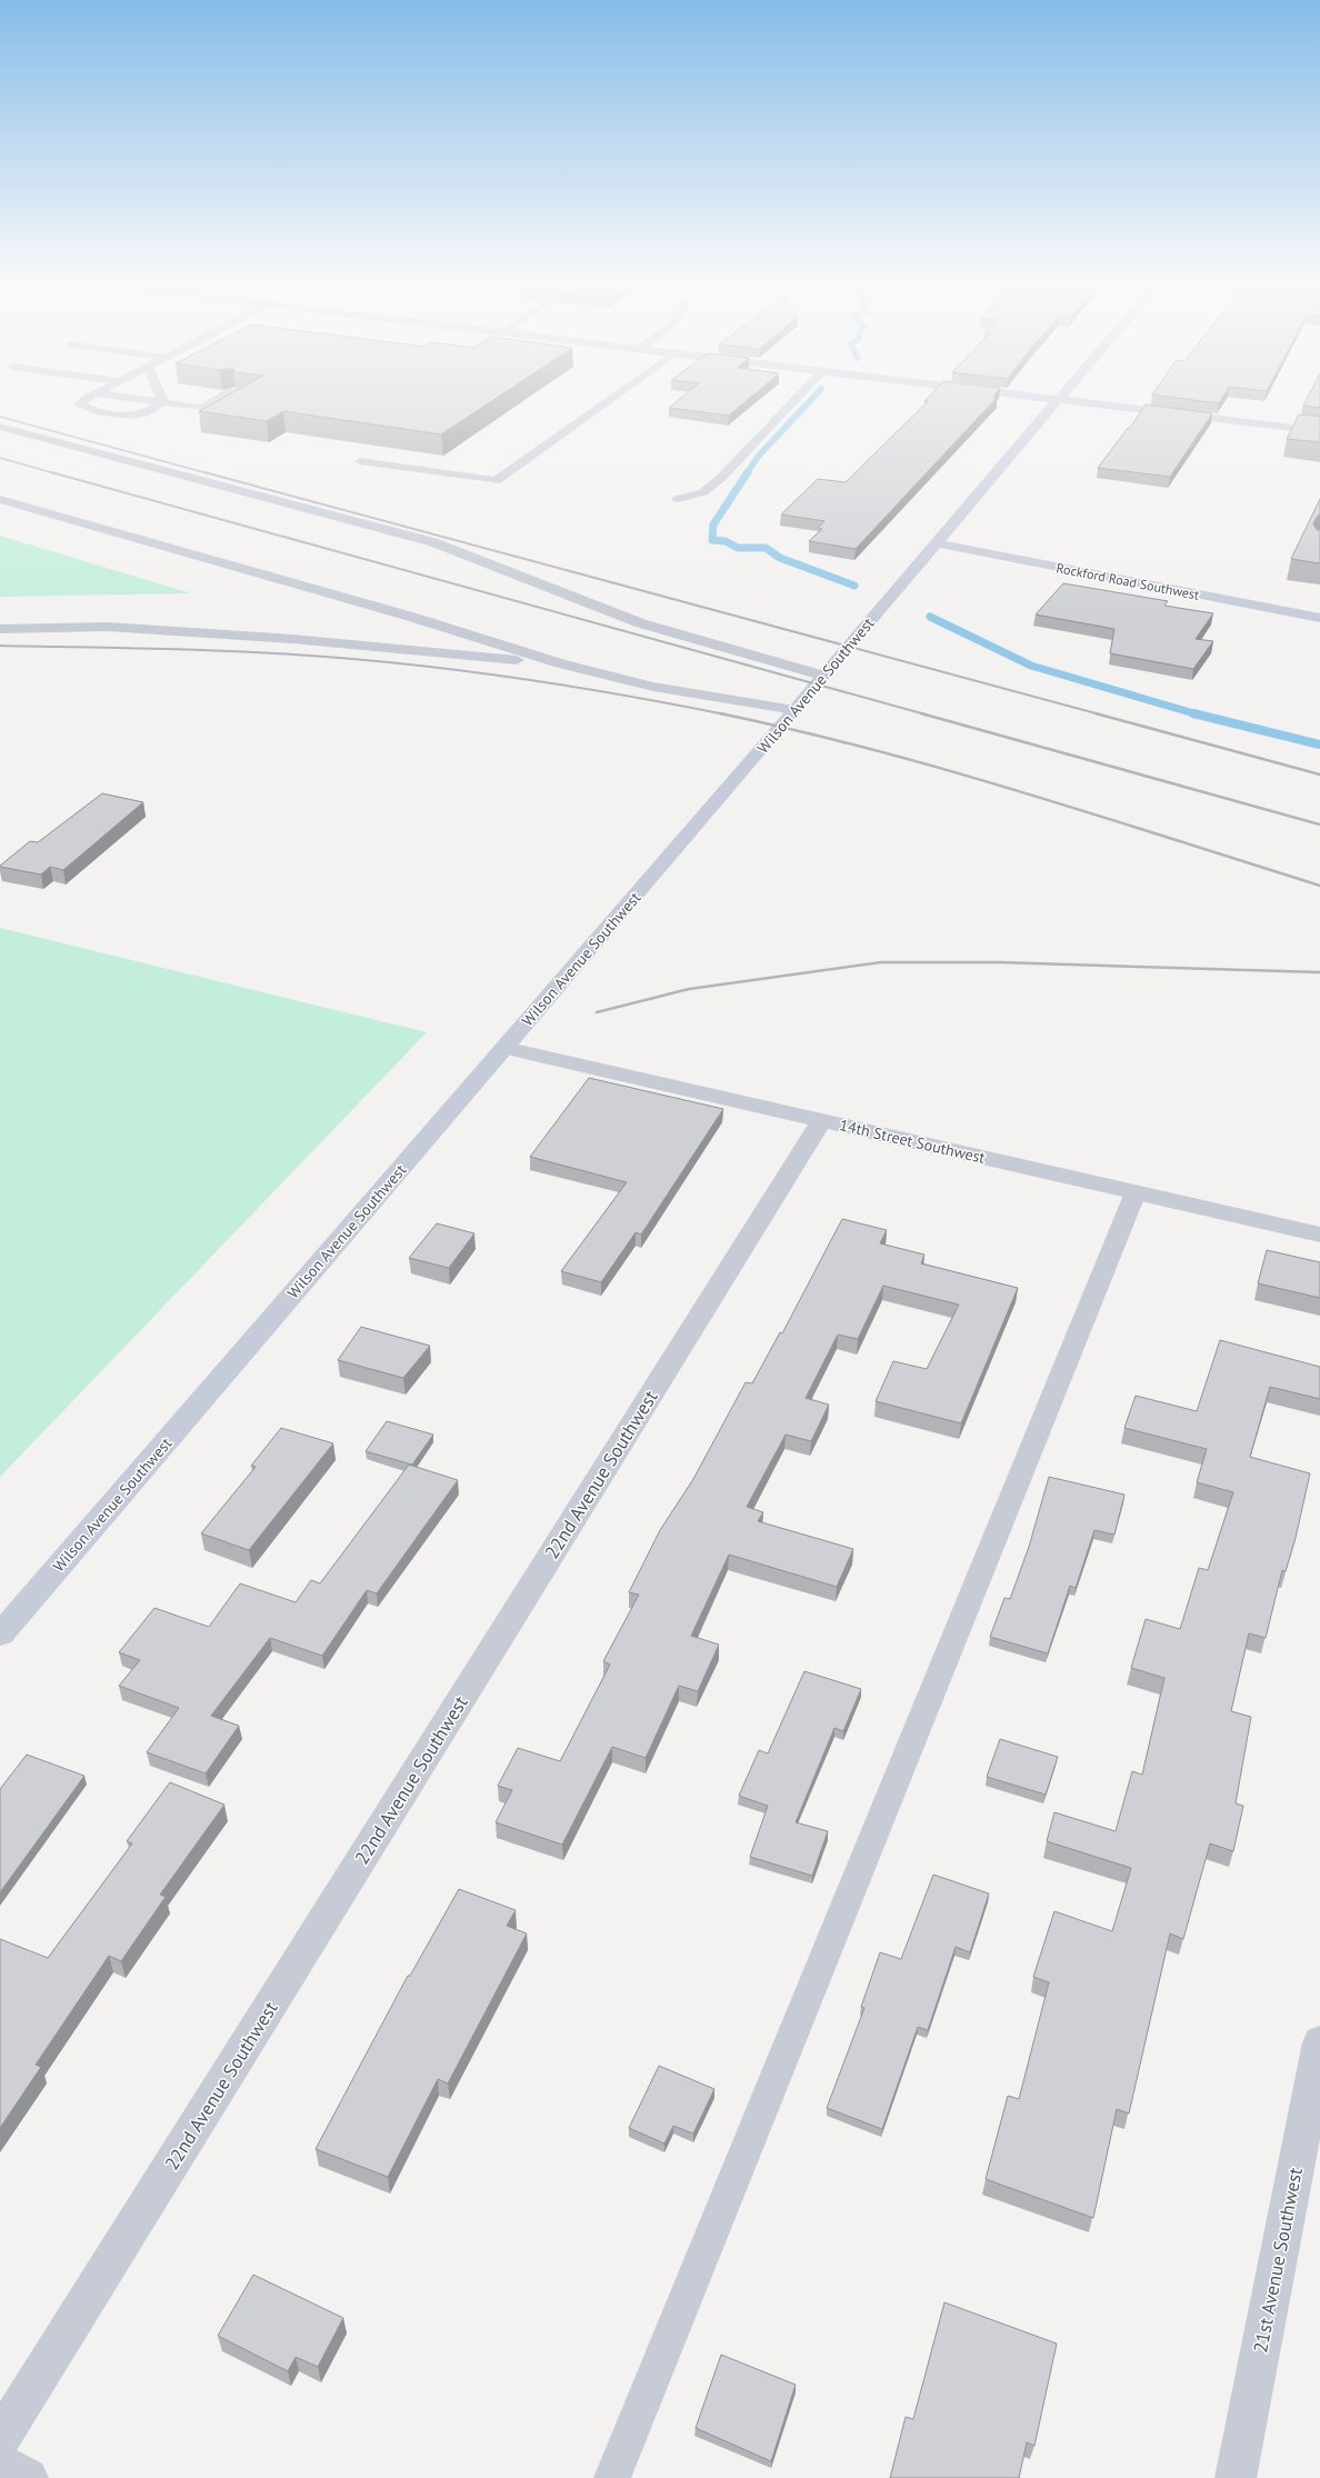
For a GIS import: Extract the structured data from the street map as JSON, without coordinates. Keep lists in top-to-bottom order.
{
  "streets": {
    "main road": ["Rockford Road Southwest", "Wilson Avenue Southwest"],
    "street": ["14th Street Southwest", "22nd Avenue Southwest", "21st Avenue Southwest"]
  },
  "crossings": [
    ["Rockford Road Southwest", "Wilson Avenue Southwest"],
    ["Wilson Avenue Southwest", "14th Street Southwest"],
    ["14th Street Southwest", "22nd Avenue Southwest"]
  ]
}
